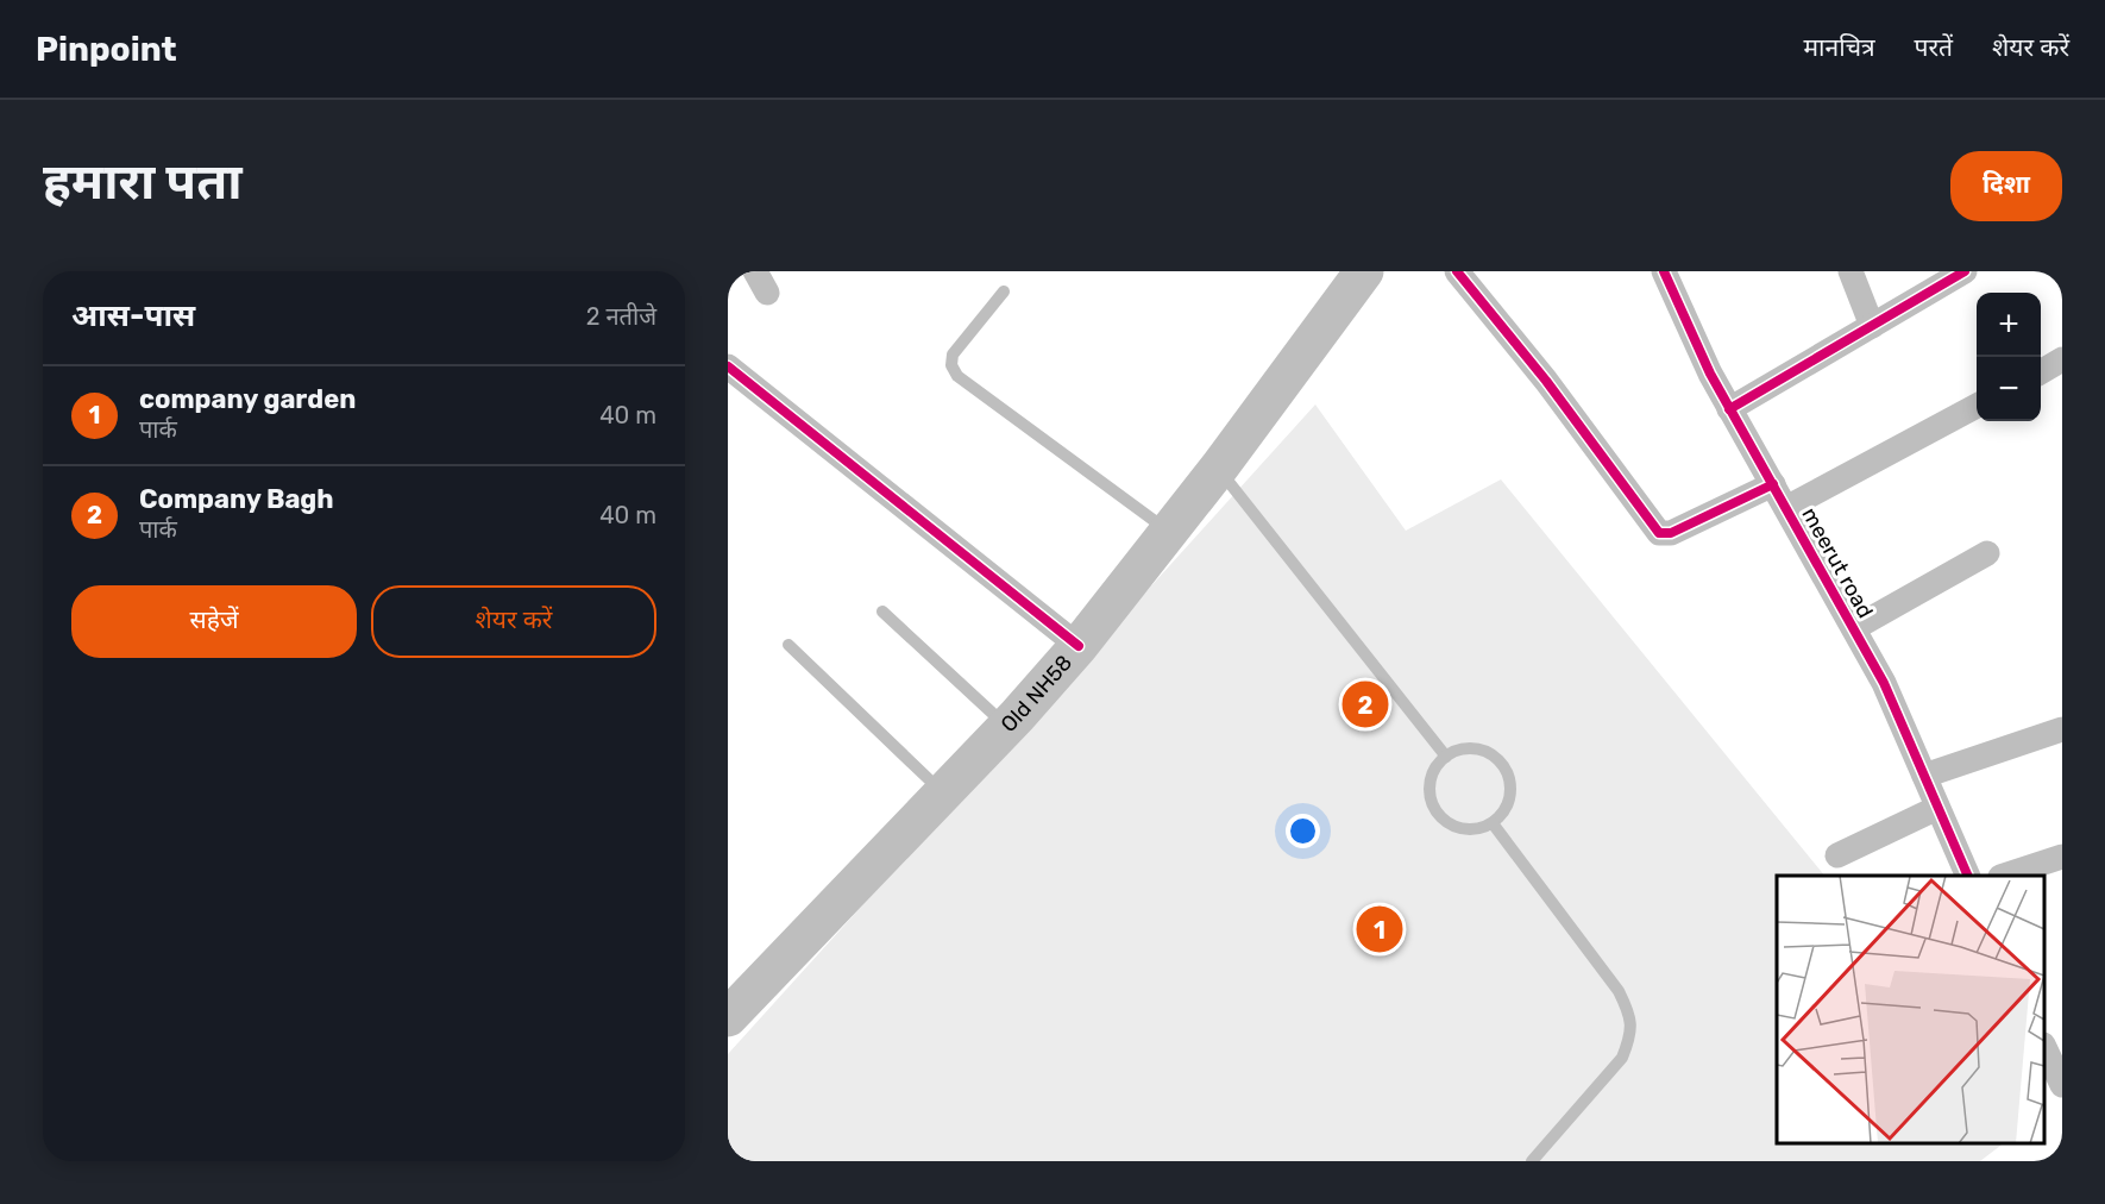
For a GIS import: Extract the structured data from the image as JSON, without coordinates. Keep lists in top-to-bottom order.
{
  "streets": {
    "main road": ["Old NH58"],
    "street": ["meerut road"]
  },
  "page": {
    "header": "Pinpoint",
    "nav": ["मानचित्र", "परतें", "शेयर करें"],
    "buttons": [
      "दिशा",
      ["सहेजें", "शेयर करें"]
    ],
    "title": "हमारा पता",
    "heading": ["आस-पास", "2 नतीजे"],
    "map_buttons": ["+", "−"],
    "list": [
      {
        "mark": "1",
        "name": "company garden",
        "note": "पार्क",
        "value": "40 m"
      },
      {
        "mark": "2",
        "name": "Company Bagh",
        "note": "पार्क",
        "value": "40 m"
      }
    ],
    "pins": ["2", "1"]
  }
}
